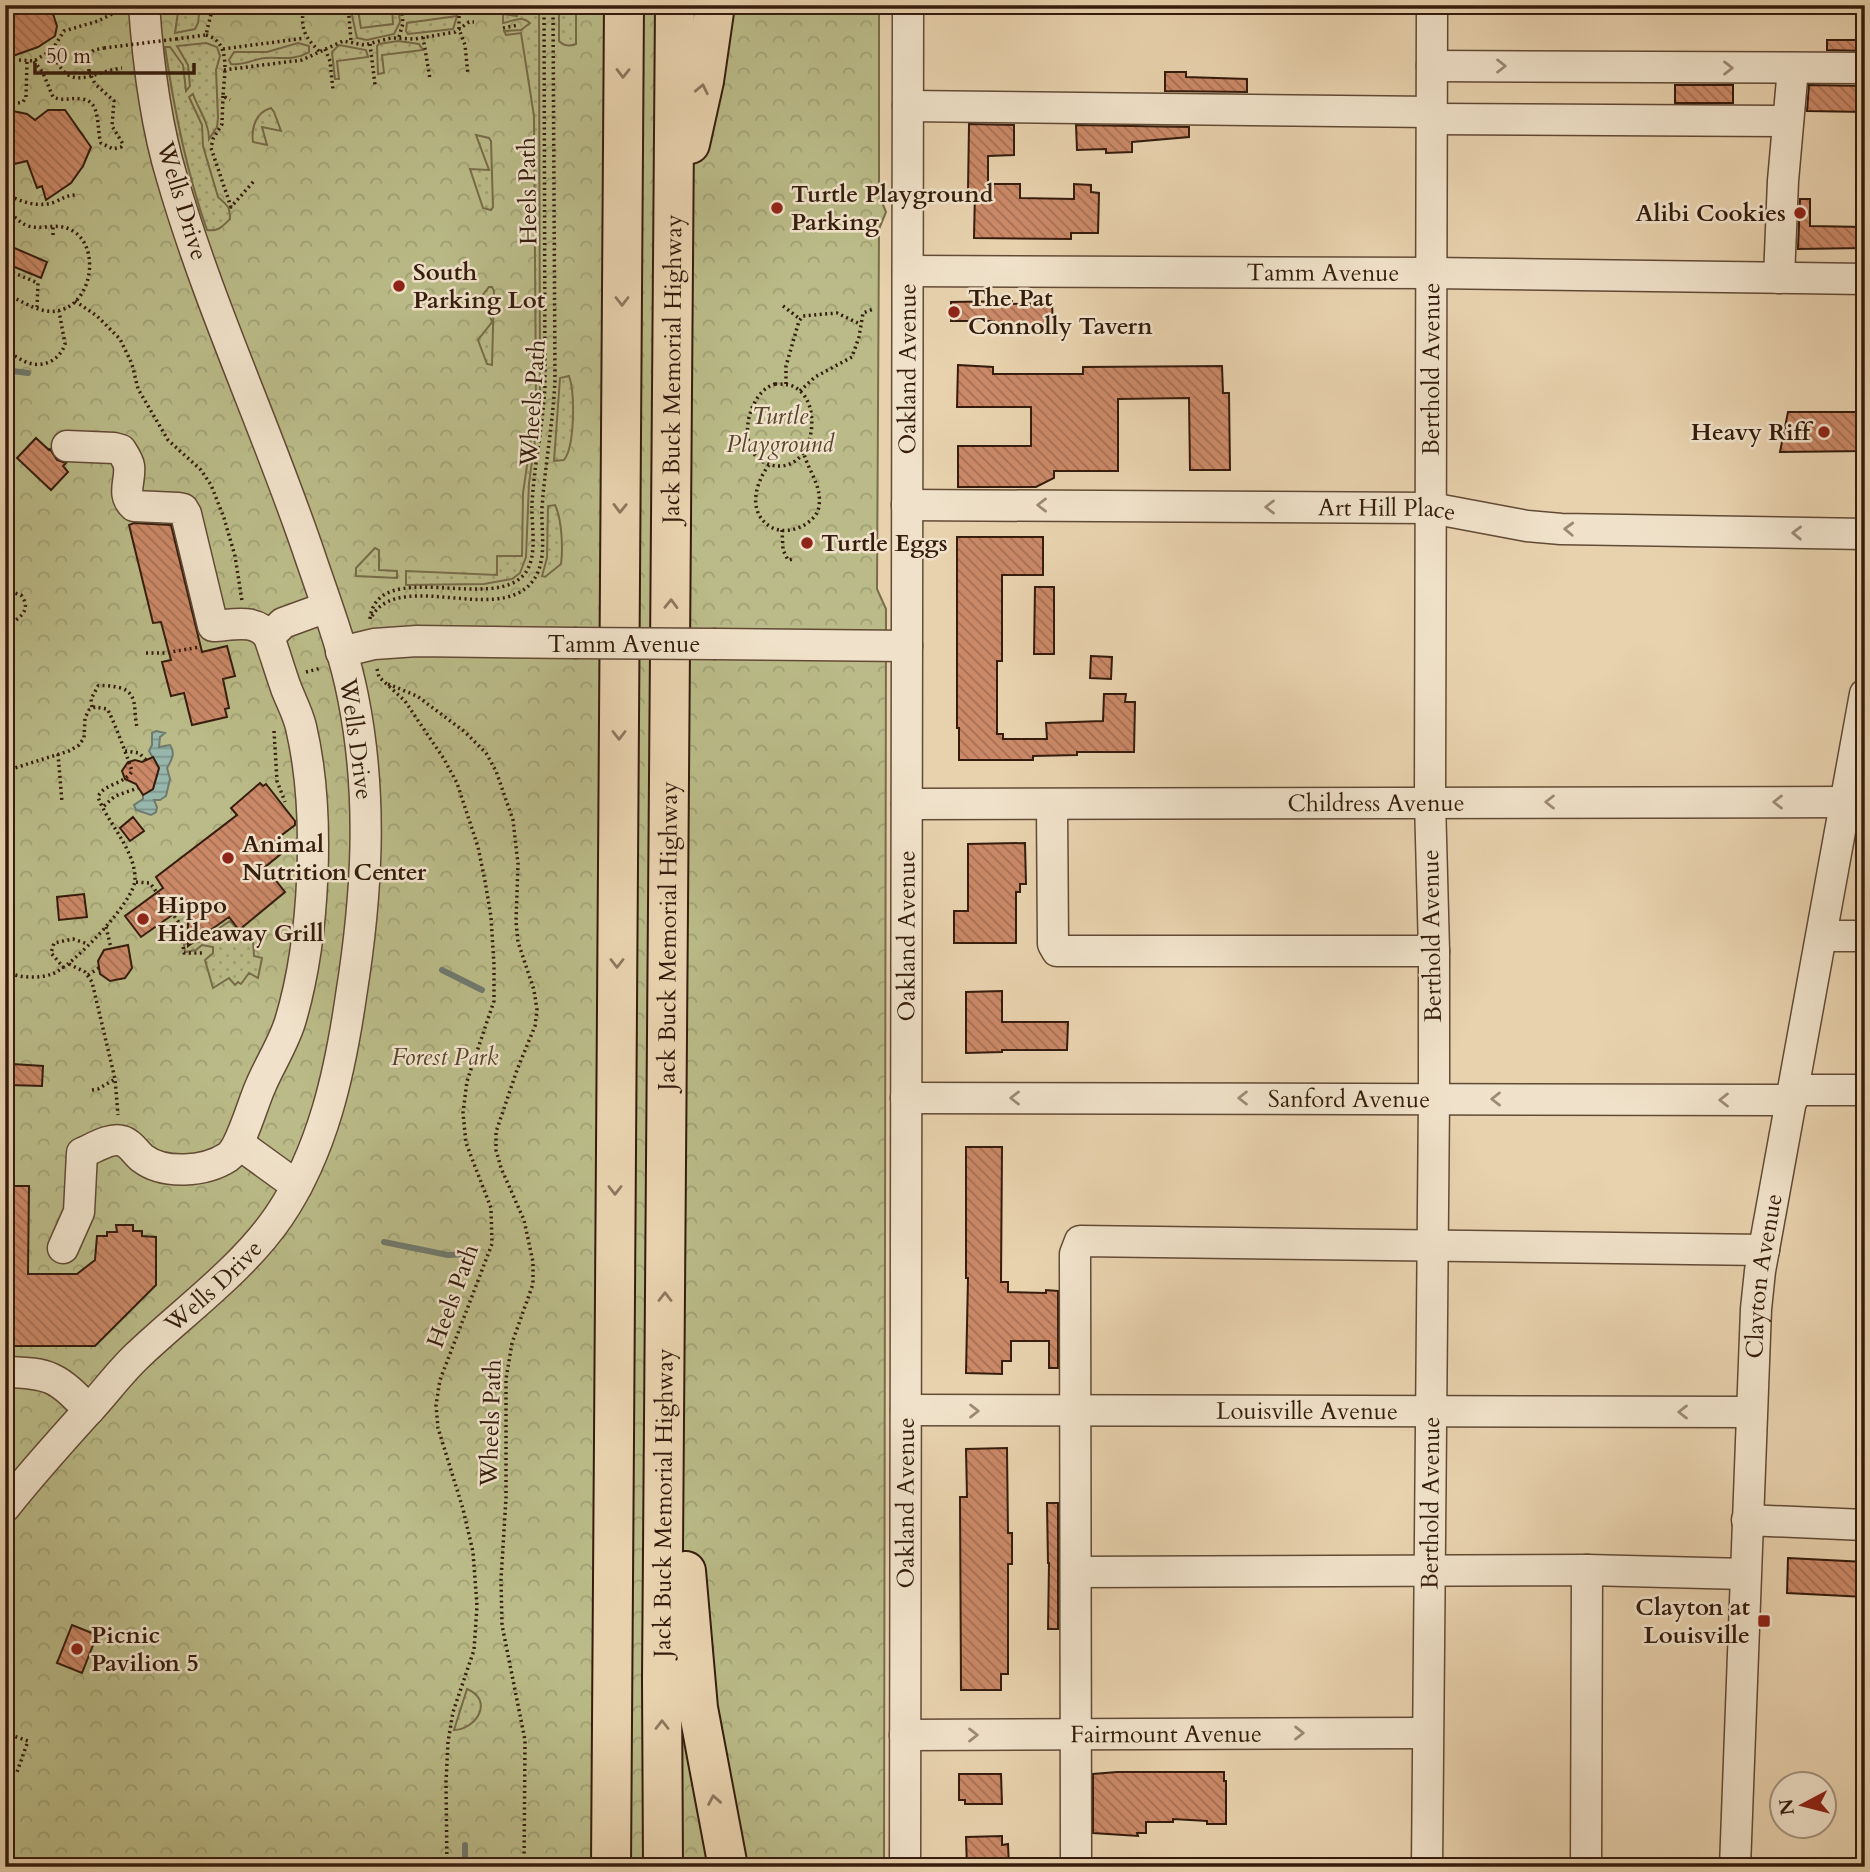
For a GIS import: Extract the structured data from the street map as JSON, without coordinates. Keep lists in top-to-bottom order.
{
  "streets": {
    "highway": ["Jack Buck Memorial Highway"],
    "street": [
      "Wells Drive",
      "Tamm Avenue",
      "Oakland Avenue",
      "Berthold Avenue",
      "Art Hill Place",
      "Childress Avenue",
      "Sanford Avenue",
      "Clayton Avenue",
      "Louisville Avenue",
      "Fairmount Avenue"
    ],
    "path": ["Heels Path", "Wheels Path"]
  },
  "crossings": [
    ["Heels Path", "Wheels Path"],
    ["Wells Drive", "Tamm Avenue"],
    ["Tamm Avenue", "Oakland Avenue"],
    ["Tamm Avenue", "Berthold Avenue"],
    ["Oakland Avenue", "Art Hill Place"],
    ["Oakland Avenue", "Childress Avenue"],
    ["Oakland Avenue", "Sanford Avenue"],
    ["Oakland Avenue", "Louisville Avenue"],
    ["Oakland Avenue", "Fairmount Avenue"],
    ["Berthold Avenue", "Art Hill Place"],
    ["Berthold Avenue", "Childress Avenue"],
    ["Berthold Avenue", "Sanford Avenue"],
    ["Berthold Avenue", "Louisville Avenue"],
    ["Berthold Avenue", "Fairmount Avenue"],
    ["Childress Avenue", "Clayton Avenue"],
    ["Sanford Avenue", "Clayton Avenue"],
    ["Clayton Avenue", "Louisville Avenue"]
  ],
  "one_way": ["Art Hill Place", "Childress Avenue"],
  "parks": ["Turtle Playground", "Forest Park"],
  "places": {
    "other": [
      "Turtle Playground Parking",
      "Alibi Cookies",
      "South Parking Lot",
      "The Pat Connolly Tavern",
      "Heavy Riff",
      "Turtle Eggs",
      "Animal Nutrition Center",
      "Hippo Hideaway Grill",
      "Picnic Pavilion 5"
    ],
    "transit": ["Clayton at Louisville"]
  },
  "scale_bar": "50 m",
  "north": "left"
}
